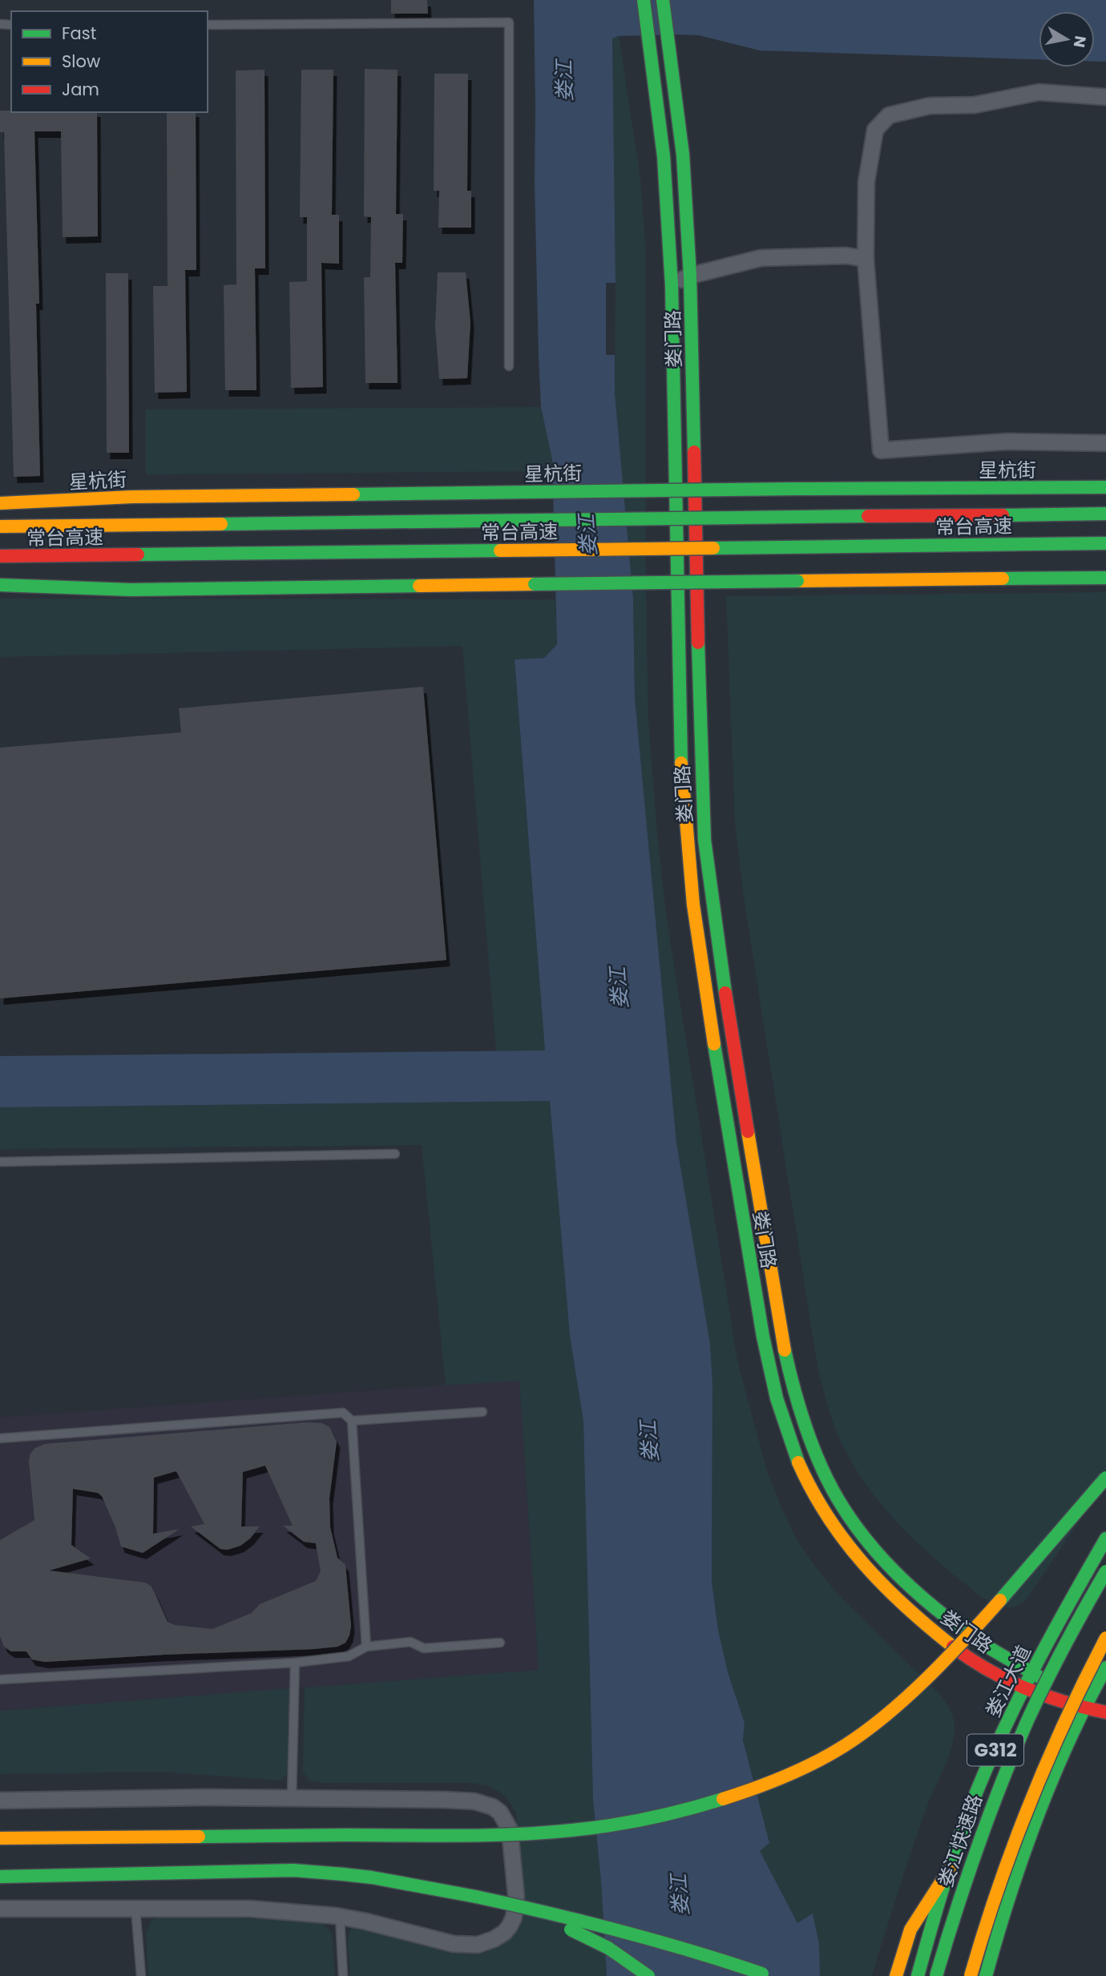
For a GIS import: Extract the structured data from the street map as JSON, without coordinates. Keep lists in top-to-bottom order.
{
  "streets": {
    "main road": [
      "娄门路",
      "星杭街",
      "常台高速",
      "娄江大道",
      "G312",
      "娄江快速路"
    ]
  },
  "crossings": [
    ["娄门路", "娄江大道"]
  ],
  "water": ["娄江"],
  "legend": ["Fast", "Slow", "Jam"],
  "north": "right"
}
